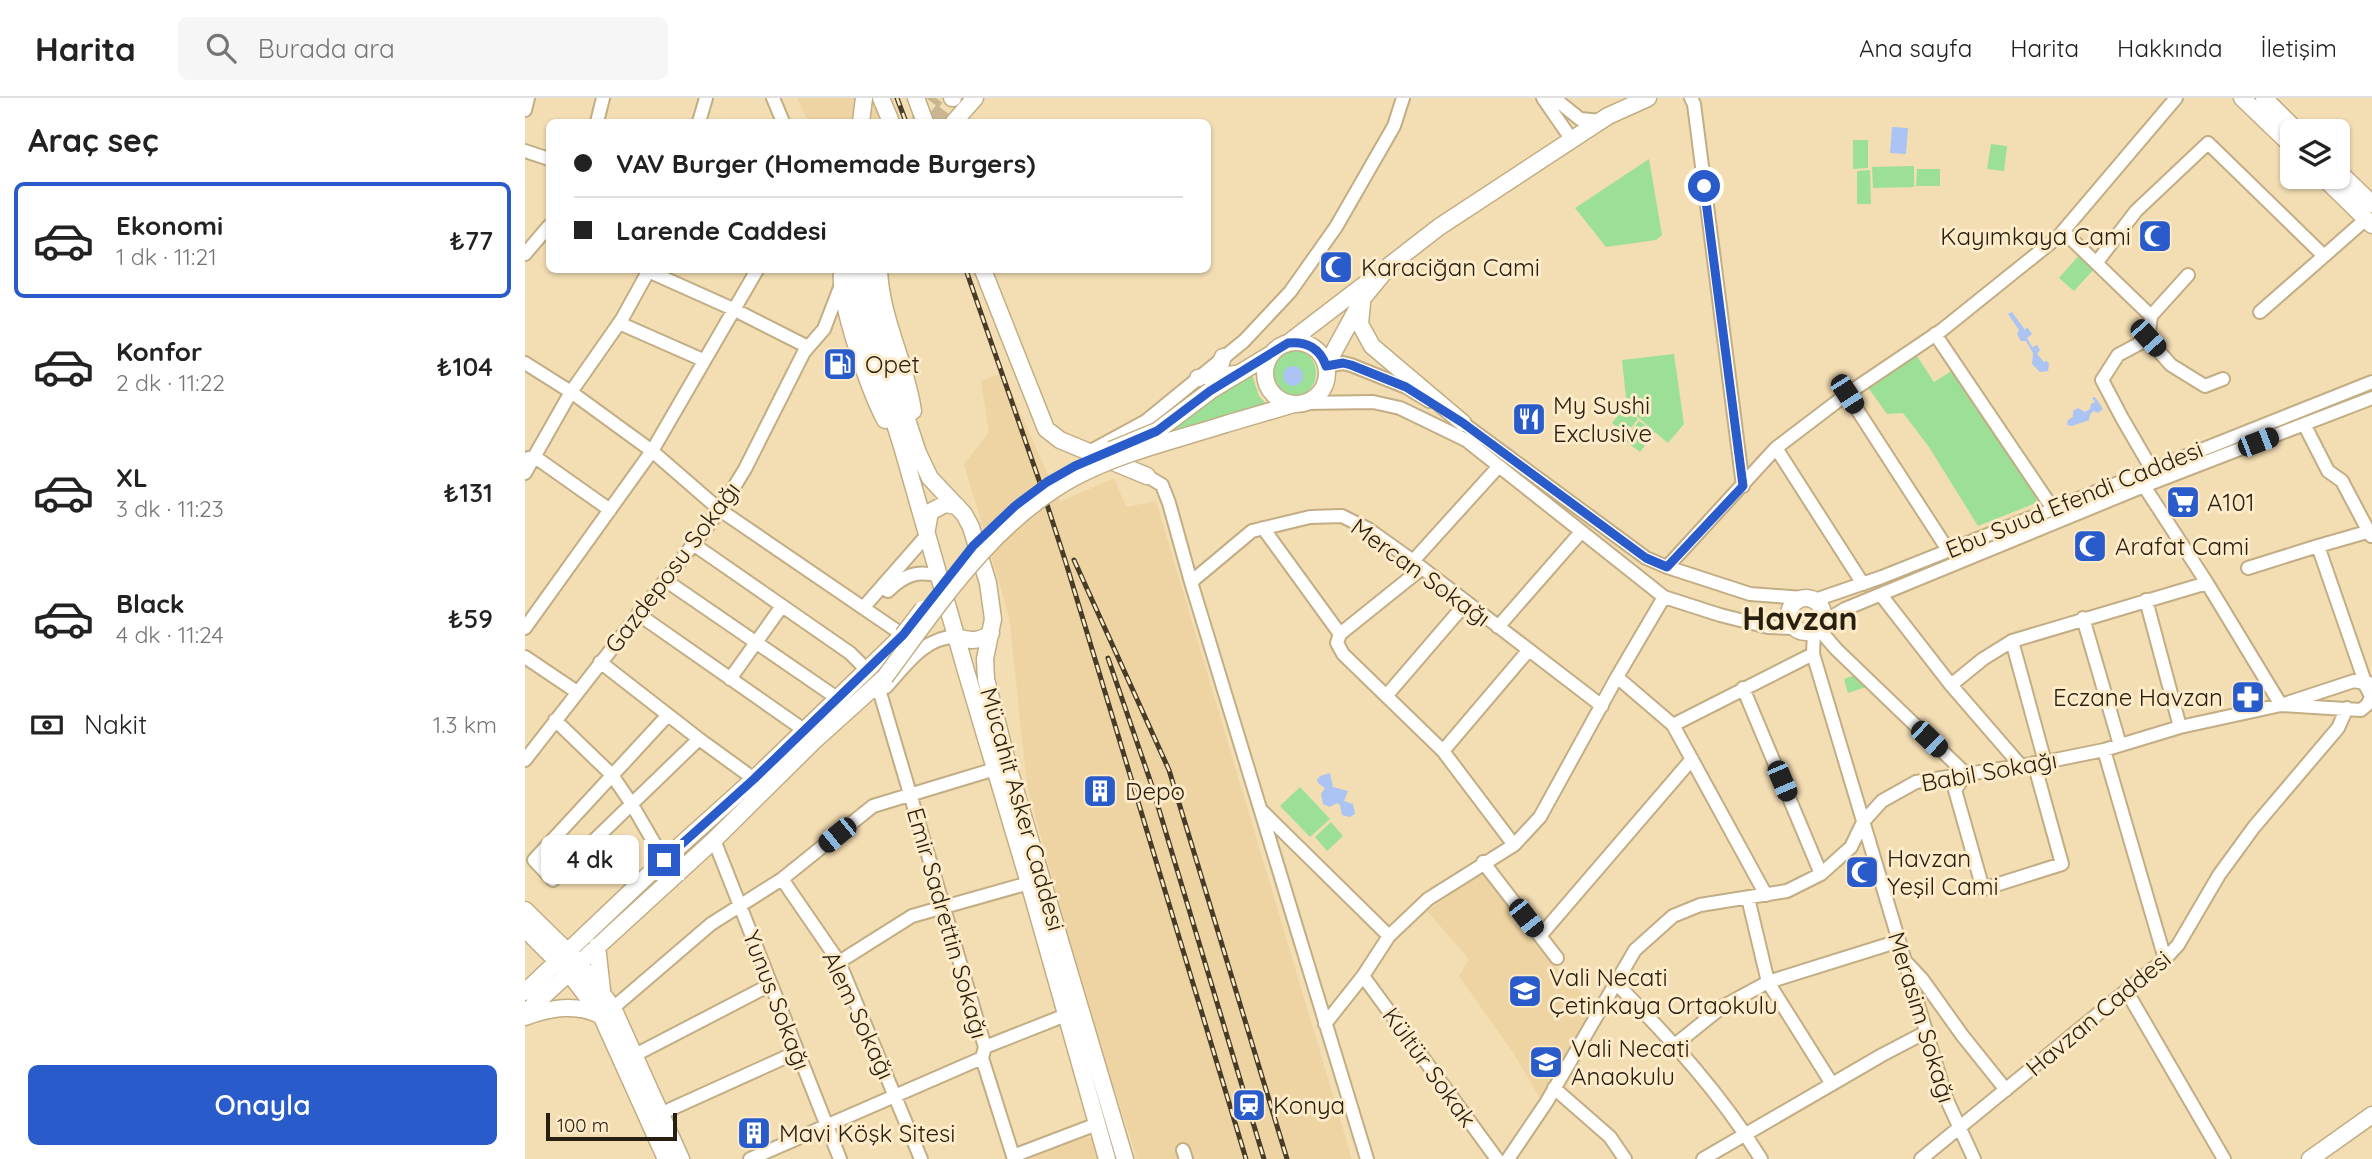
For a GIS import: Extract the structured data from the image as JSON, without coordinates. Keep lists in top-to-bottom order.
{
  "streets": {
    "main road": ["Mücahit Asker Caddesi"],
    "street": [
      "Ebu Suud Efendi Caddesi",
      "Gazdeposu Sokağı",
      "Mercan Sokağı",
      "Babil Sokağı",
      "Emir Sadrettin Sokağı",
      "Yunus Sokağı",
      "Havzan Caddesi",
      "Alem Sokağı",
      "Merasim Sokağı",
      "Kültür Sokak"
    ]
  },
  "crossings": [
    ["Ebu Suud Efendi Caddesi", "Merasim Sokağı"],
    ["Gazdeposu Sokağı", "Mücahit Asker Caddesi"],
    ["Babil Sokağı", "Havzan Caddesi"],
    ["Babil Sokağı", "Merasim Sokağı"],
    ["Havzan Caddesi", "Merasim Sokağı"]
  ],
  "districts": ["Havzan"],
  "places": {
    "mosque": [
      "Kayımkaya Cami",
      "Karaciğan Cami",
      "Arafat Cami",
      "Havzan Yeşil Cami"
    ],
    "fuel station": ["Opet"],
    "restaurant": ["My Sushi Exclusive"],
    "supermarket": ["A101"],
    "pharmacy": ["Eczane Havzan"],
    "building": ["Depo", "Mavi Köşk Sitesi"],
    "school or university": ["Vali Necati Çetinkaya Ortaokulu", "Vali Necati Anaokulu"],
    "station": ["Konya"]
  },
  "scale_bar": "100 m",
  "page": {
    "header": "Harita",
    "search": "Burada ara",
    "nav": [
      "Ana sayfa",
      "Harita",
      "Hakkında",
      "İletişim"
    ],
    "heading": "Araç seç",
    "banner": ["VAV Burger (Homemade Burgers)", "Larende Caddesi"],
    "list": [
      {
        "name": "Ekonomi",
        "note": "1 dk · 11:21",
        "value": "₺77"
      },
      {
        "name": "Konfor",
        "note": "2 dk · 11:22",
        "value": "₺104"
      },
      {
        "name": "XL",
        "note": "3 dk · 11:23",
        "value": "₺131"
      },
      {
        "name": "Black",
        "note": "4 dk · 11:24",
        "value": "₺59"
      }
    ],
    "pay": ["Nakit", "1.3 km"],
    "bubble": "4 dk",
    "buttons": "Onayla",
    "scale": "100 m"
  }
}
